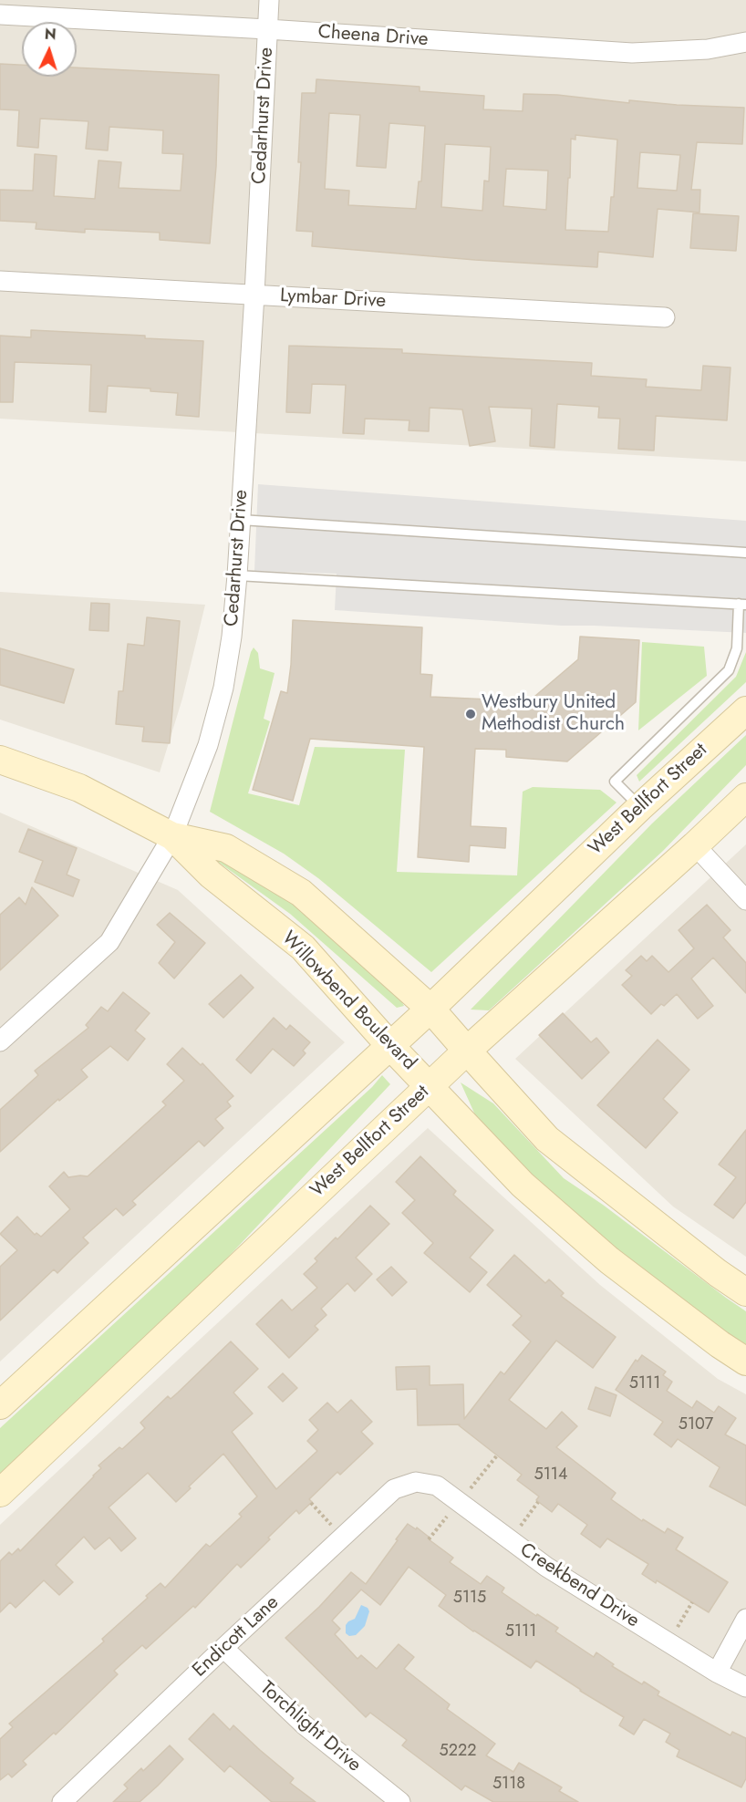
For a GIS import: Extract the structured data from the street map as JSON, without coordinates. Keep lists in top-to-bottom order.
{
  "streets": {
    "main road": ["West Bellfort Street", "Willowbend Boulevard"],
    "street": [
      "Cheena Drive",
      "Cedarhurst Drive",
      "Lymbar Drive",
      "Creekbend Drive",
      "Endicott Lane",
      "Torchlight Drive"
    ]
  },
  "crossings": [
    ["Cheena Drive", "Cedarhurst Drive"],
    ["Cedarhurst Drive", "Lymbar Drive"],
    ["Cedarhurst Drive", "Willowbend Boulevard"],
    ["West Bellfort Street", "Willowbend Boulevard"],
    ["Creekbend Drive", "Endicott Lane"],
    ["Endicott Lane", "Torchlight Drive"]
  ],
  "places": ["Westbury United Methodist Church"],
  "house_numbers": [
    "5111",
    "5107",
    "5114",
    "5115",
    "5111",
    "5222",
    "5118"
  ],
  "north": "top"
}
